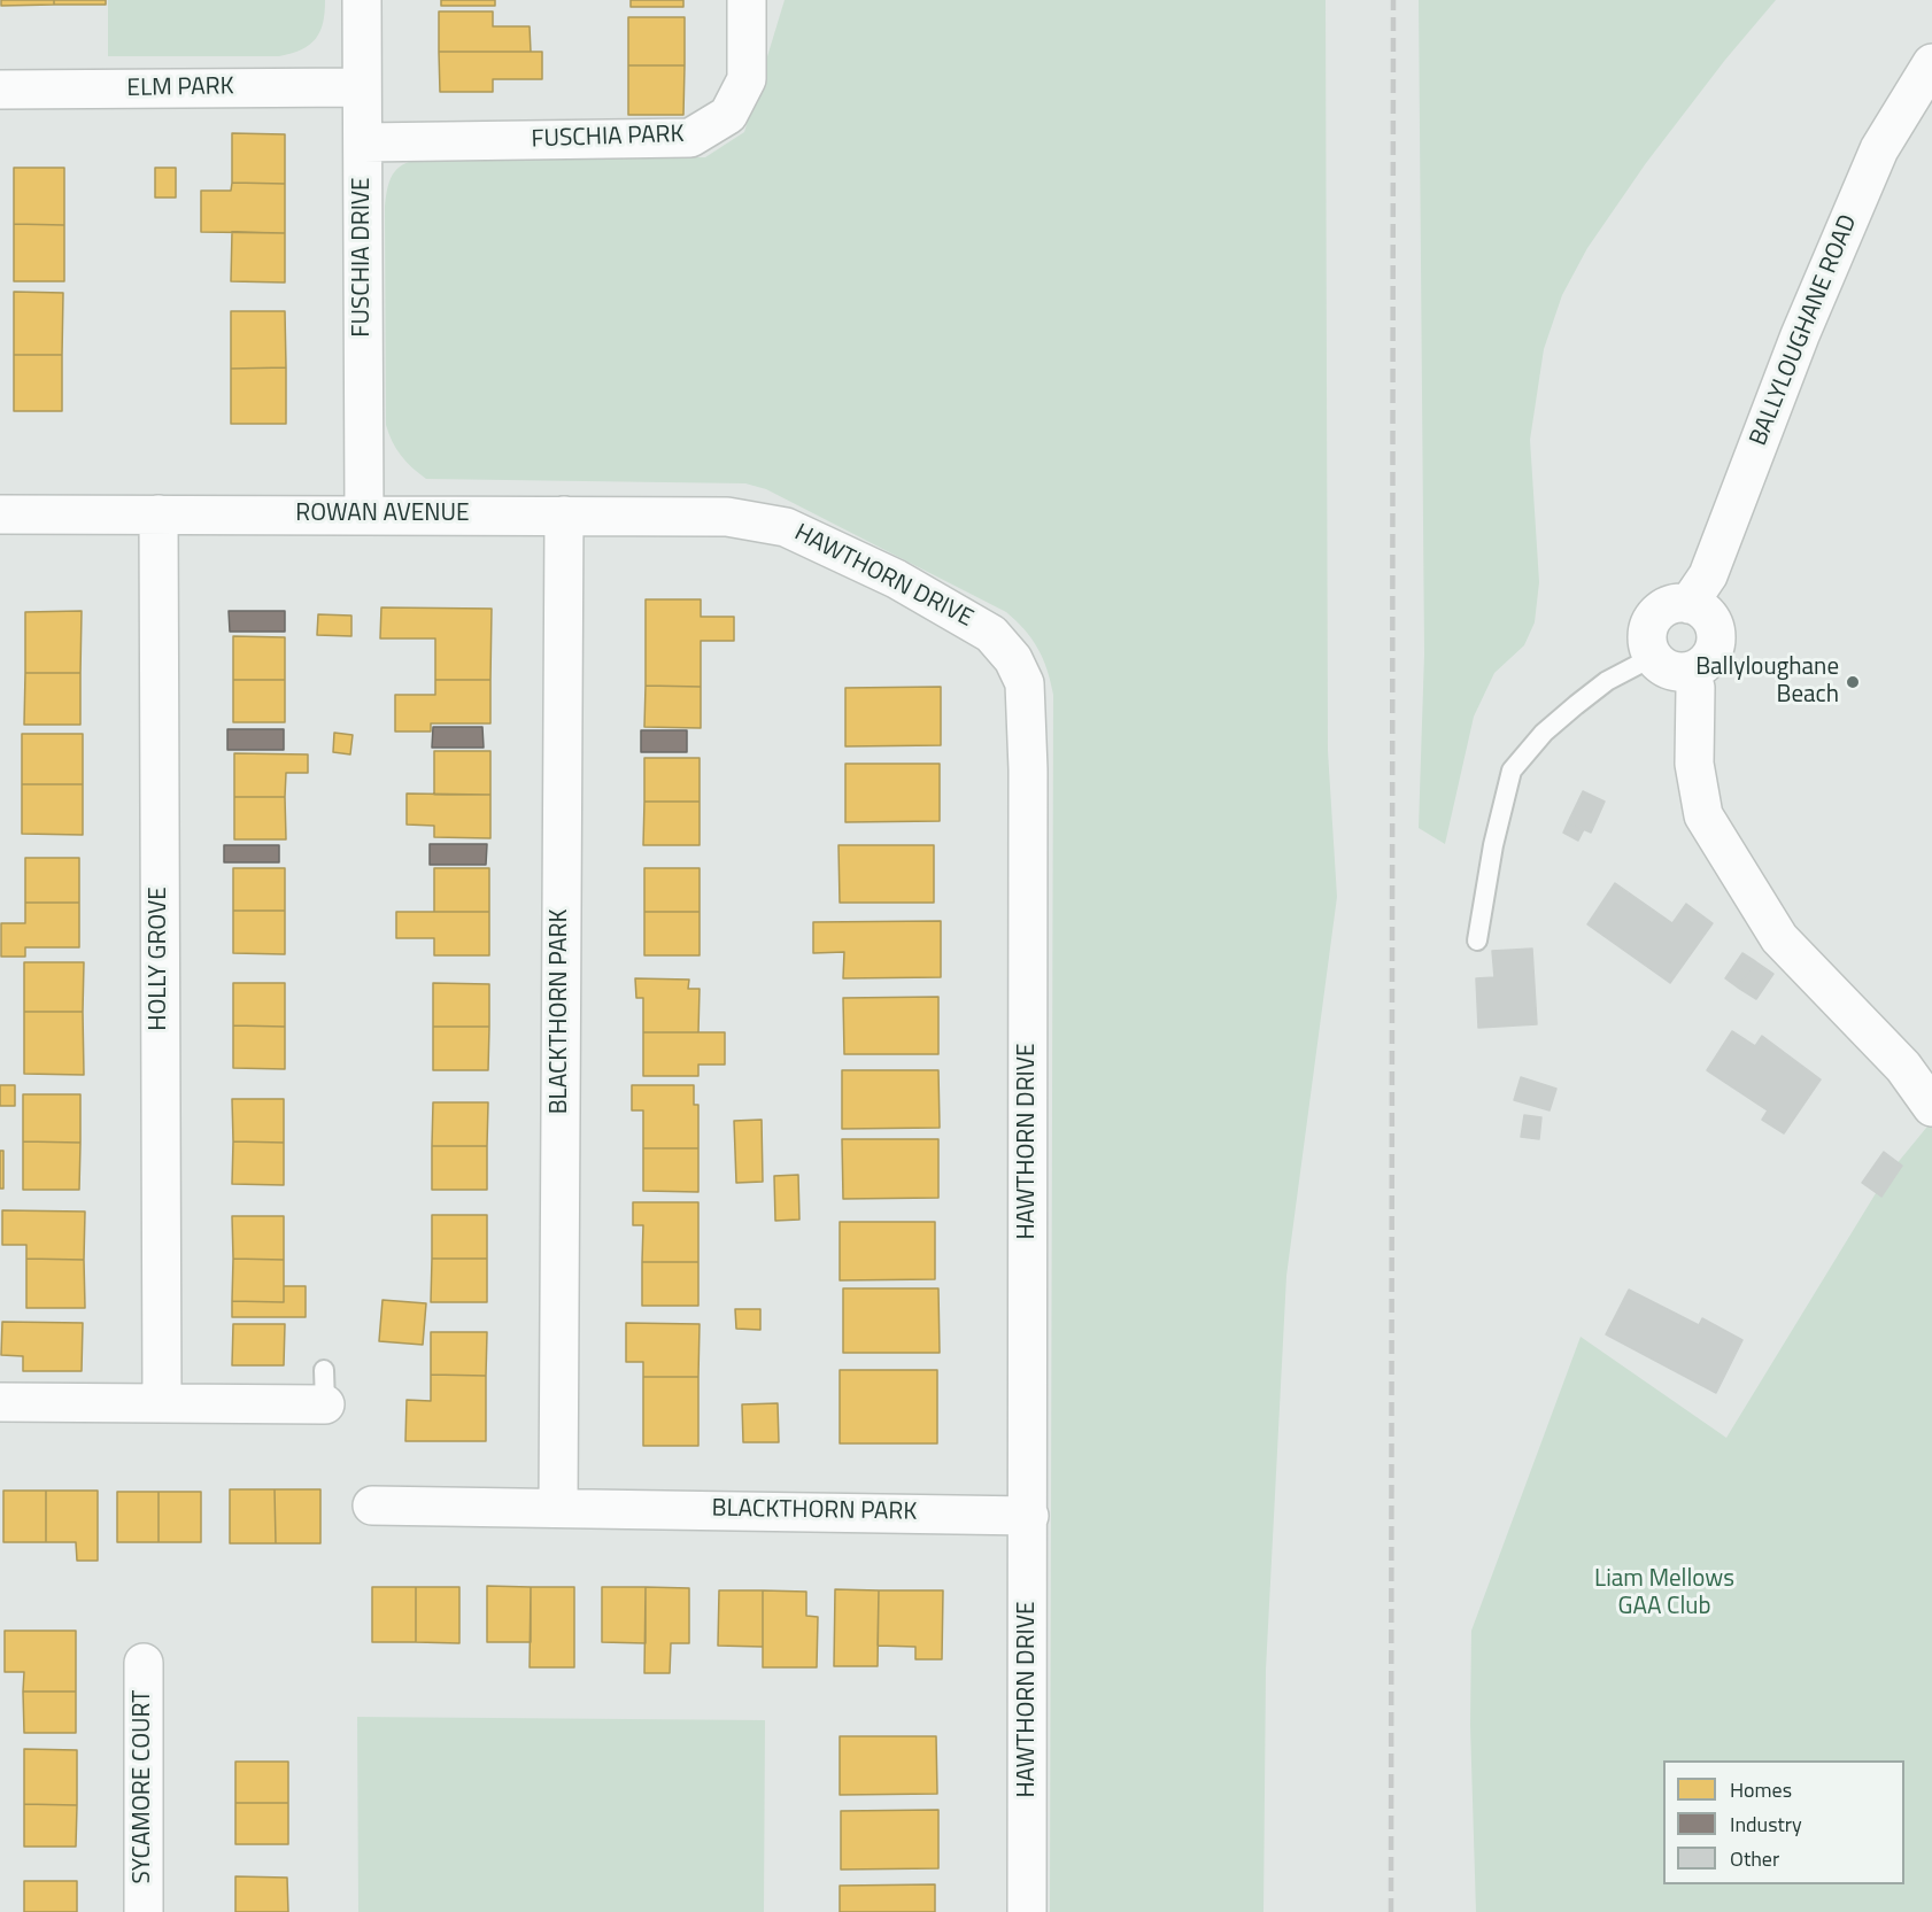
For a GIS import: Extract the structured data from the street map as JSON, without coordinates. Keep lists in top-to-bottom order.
{
  "streets": {
    "street": [
      "ELM PARK",
      "FUSCHIA PARK",
      "FUSCHIA DRIVE",
      "BALLYLOUGHANE ROAD",
      "ROWAN AVENUE",
      "HAWTHORN DRIVE",
      "HOLLY GROVE",
      "BLACKTHORN PARK",
      "SYCAMORE COURT"
    ]
  },
  "crossings": [
    ["ELM PARK", "FUSCHIA DRIVE"],
    ["FUSCHIA PARK", "FUSCHIA DRIVE"],
    ["FUSCHIA DRIVE", "ROWAN AVENUE"],
    ["ROWAN AVENUE", "HAWTHORN DRIVE"],
    ["ROWAN AVENUE", "HOLLY GROVE"],
    ["ROWAN AVENUE", "BLACKTHORN PARK"],
    ["HAWTHORN DRIVE", "BLACKTHORN PARK"]
  ],
  "parks": ["Liam Mellows GAA Club"],
  "places": ["Ballyloughane Beach"],
  "legend": ["Homes", "Industry", "Other"]
}
